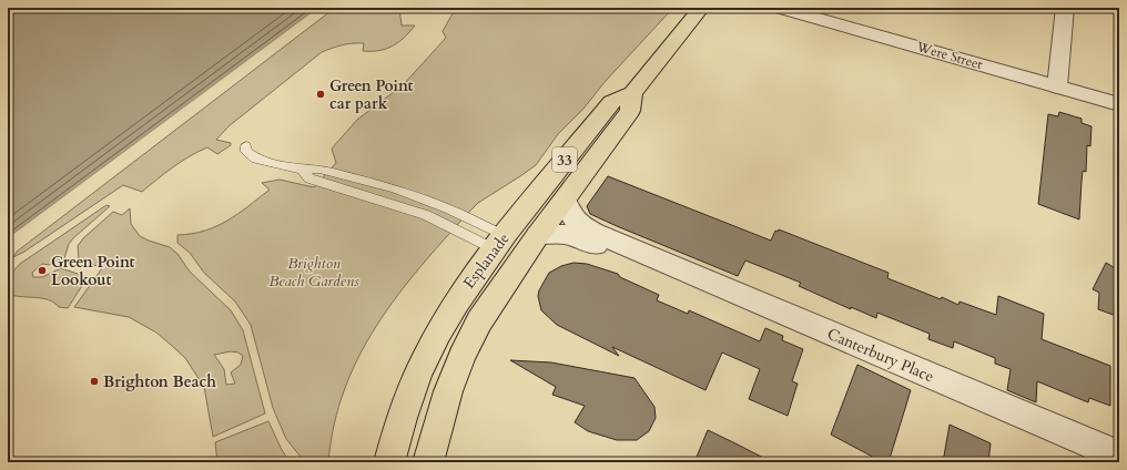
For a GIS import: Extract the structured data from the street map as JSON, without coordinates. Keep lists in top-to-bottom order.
{
  "streets": {
    "main road": ["33", "Esplanade"],
    "street": ["Were Street", "Canterbury Place"]
  },
  "crossings": [
    ["Esplanade", "Canterbury Place"]
  ],
  "parks": ["Brighton Beach Gardens"],
  "places": ["Green Point car park", "Green Point Lookout", "Brighton Beach"]
}
